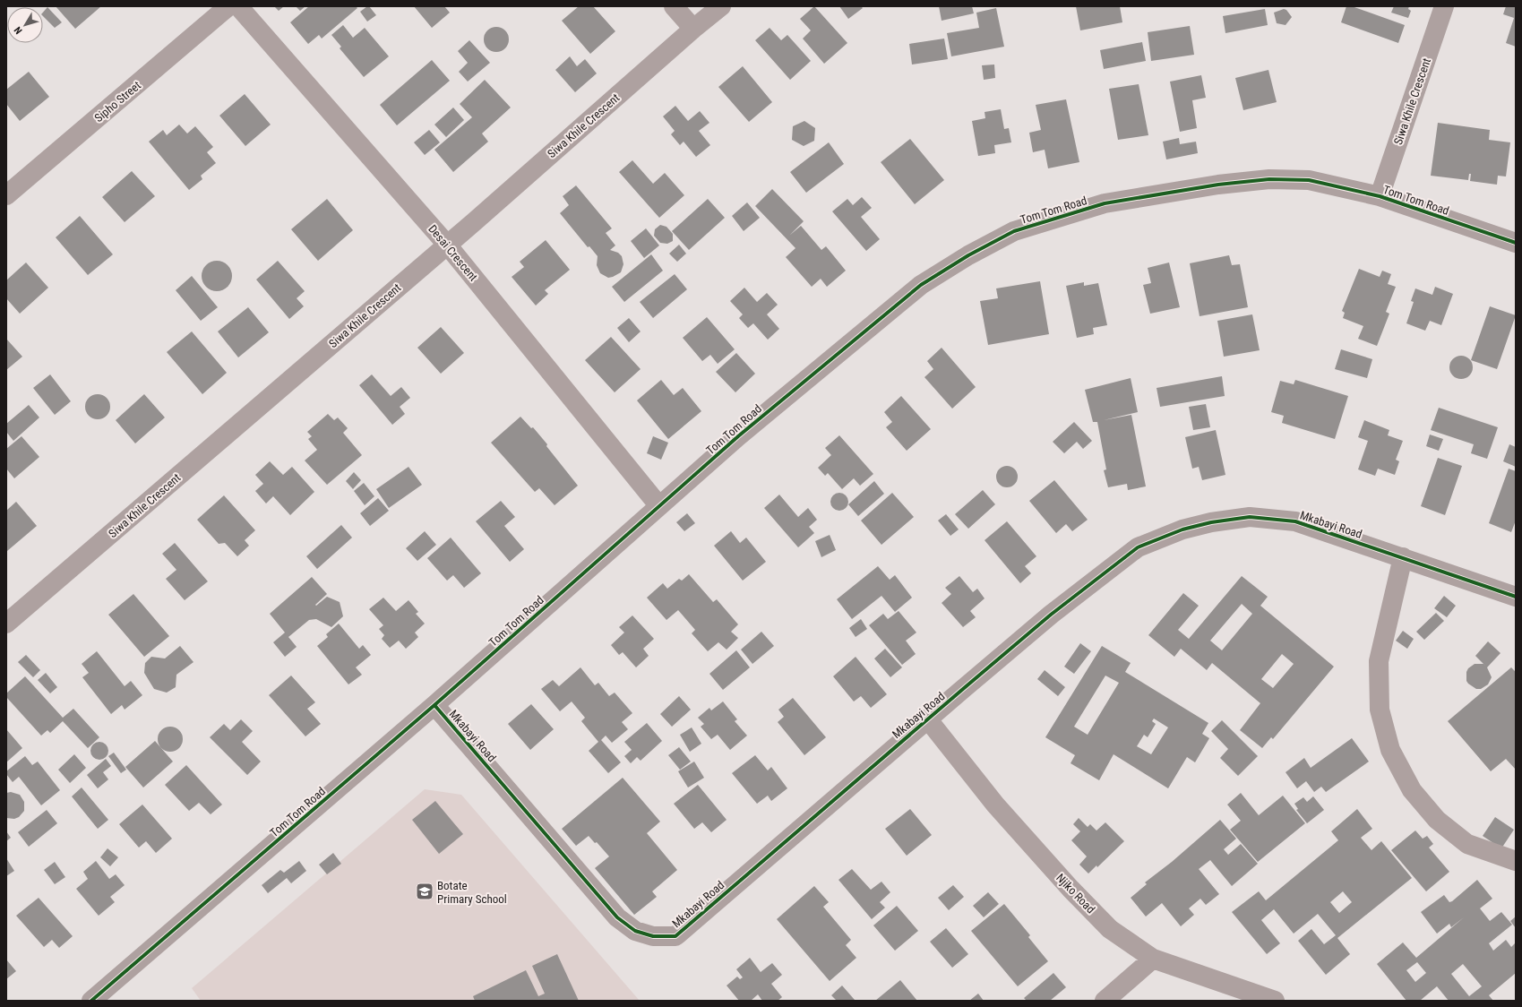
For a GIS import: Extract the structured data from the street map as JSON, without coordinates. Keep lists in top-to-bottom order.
{
  "streets": {
    "street": [
      "Sipho Street",
      "Siwa Khile Crescent",
      "Tom Tom Road",
      "Desai Crescent",
      "Mkabayi Road",
      "Njiko Road"
    ]
  },
  "crossings": [
    ["Siwa Khile Crescent", "Tom Tom Road"],
    ["Siwa Khile Crescent", "Desai Crescent"],
    ["Tom Tom Road", "Desai Crescent"],
    ["Tom Tom Road", "Mkabayi Road"],
    ["Mkabayi Road", "Njiko Road"]
  ],
  "places": {
    "school or university": ["Botate Primary School"]
  },
  "north": "bottom left"
}
